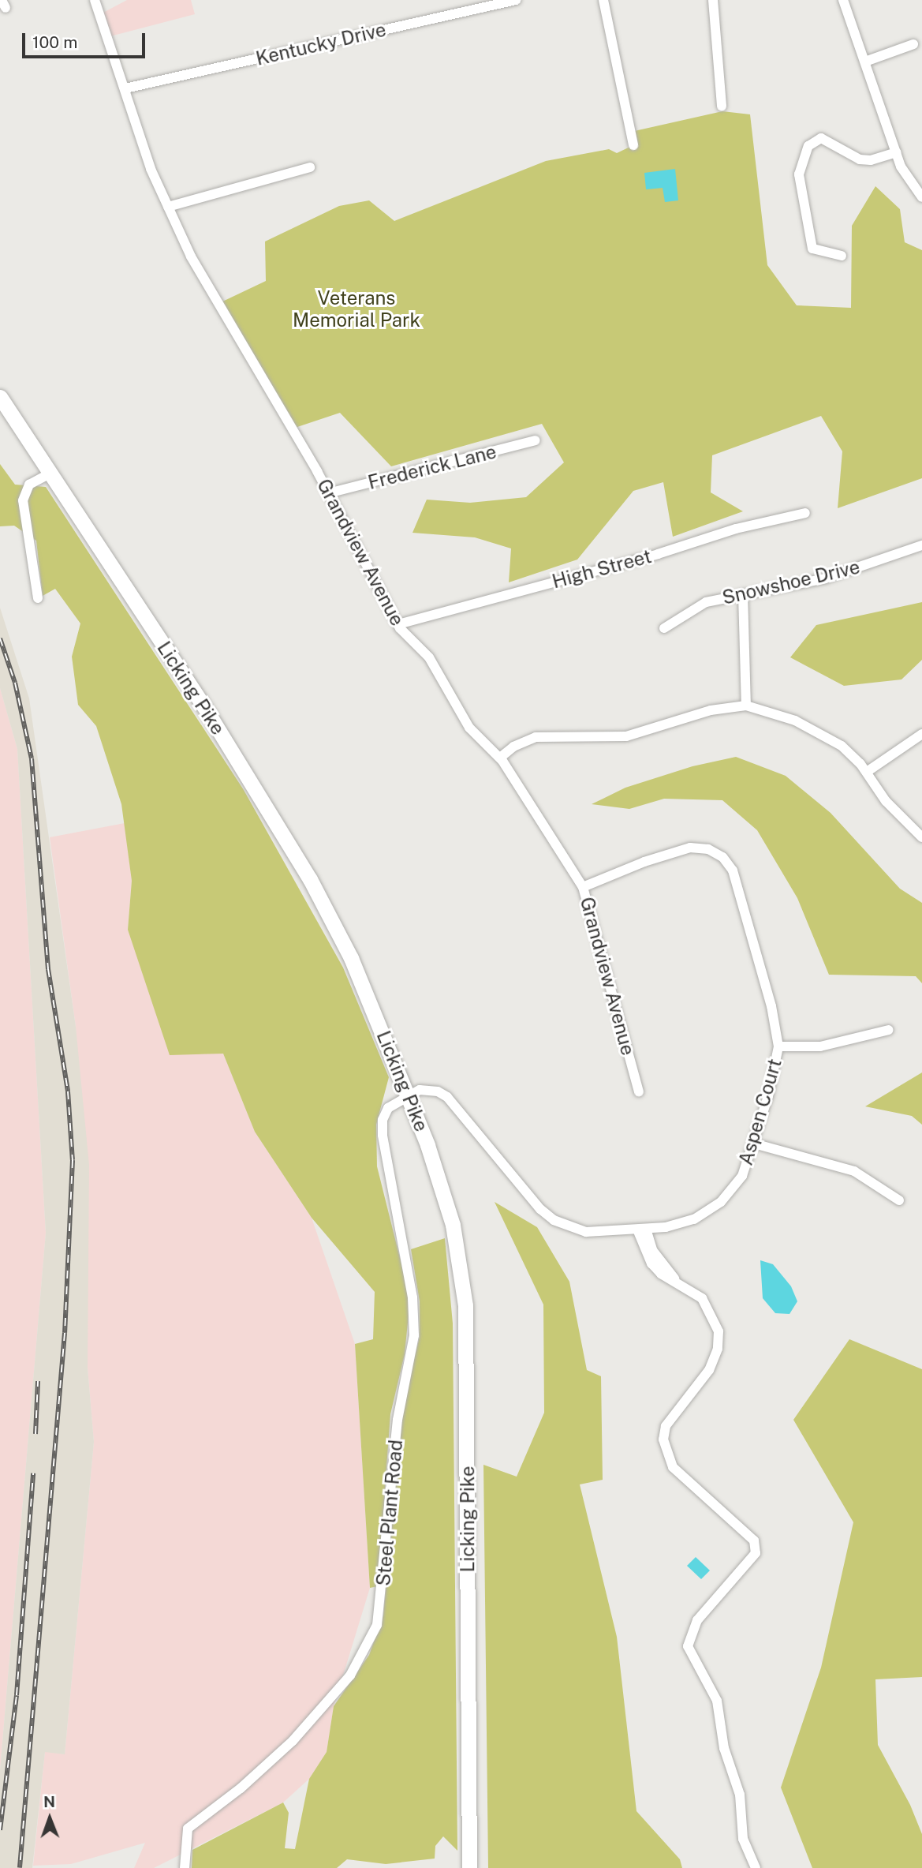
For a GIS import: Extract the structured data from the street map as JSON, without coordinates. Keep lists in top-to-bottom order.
{
  "streets": {
    "main road": ["Licking Pike"],
    "street": [
      "Kentucky Drive",
      "Frederick Lane",
      "Grandview Avenue",
      "High Street",
      "Snowshoe Drive",
      "Aspen Court",
      "Steel Plant Road"
    ]
  },
  "crossings": [
    ["Kentucky Drive", "Grandview Avenue"],
    ["Frederick Lane", "Grandview Avenue"],
    ["Grandview Avenue", "High Street"],
    ["Grandview Avenue", "Aspen Court"],
    ["Licking Pike", "Aspen Court"],
    ["Licking Pike", "Steel Plant Road"],
    ["Aspen Court", "Steel Plant Road"]
  ],
  "parks": ["Veterans Memorial Park"],
  "scale_bar": "100 m",
  "north": "top"
}
